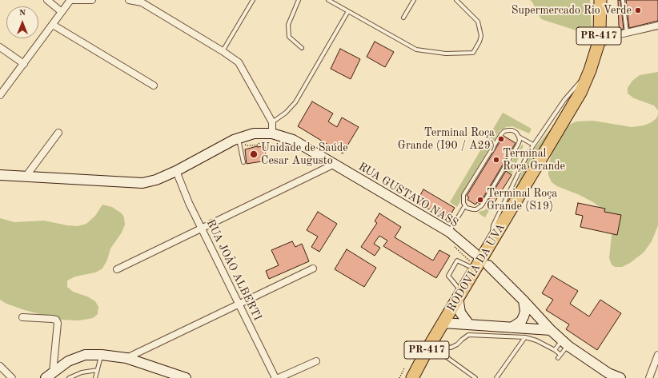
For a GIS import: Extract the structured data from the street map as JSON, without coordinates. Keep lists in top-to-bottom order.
{
  "streets": {
    "highway": ["PR-417", "RODOVIA DA UVA"],
    "main road": ["RUA GUSTAVO NASS"],
    "street": ["RUA JOÃO ALBERTI"]
  },
  "crossings": [
    ["RUA GUSTAVO NASS", "RUA JOÃO ALBERTI"]
  ],
  "places": [
    "Supermercado Rio Verde",
    "Terminal Roça Grande (I90 / A29)",
    "Unidade de Saúde Cesar Augusto",
    "Terminal Roça Grande",
    "Terminal Roça Grande (S19)"
  ],
  "north": "top"
}
